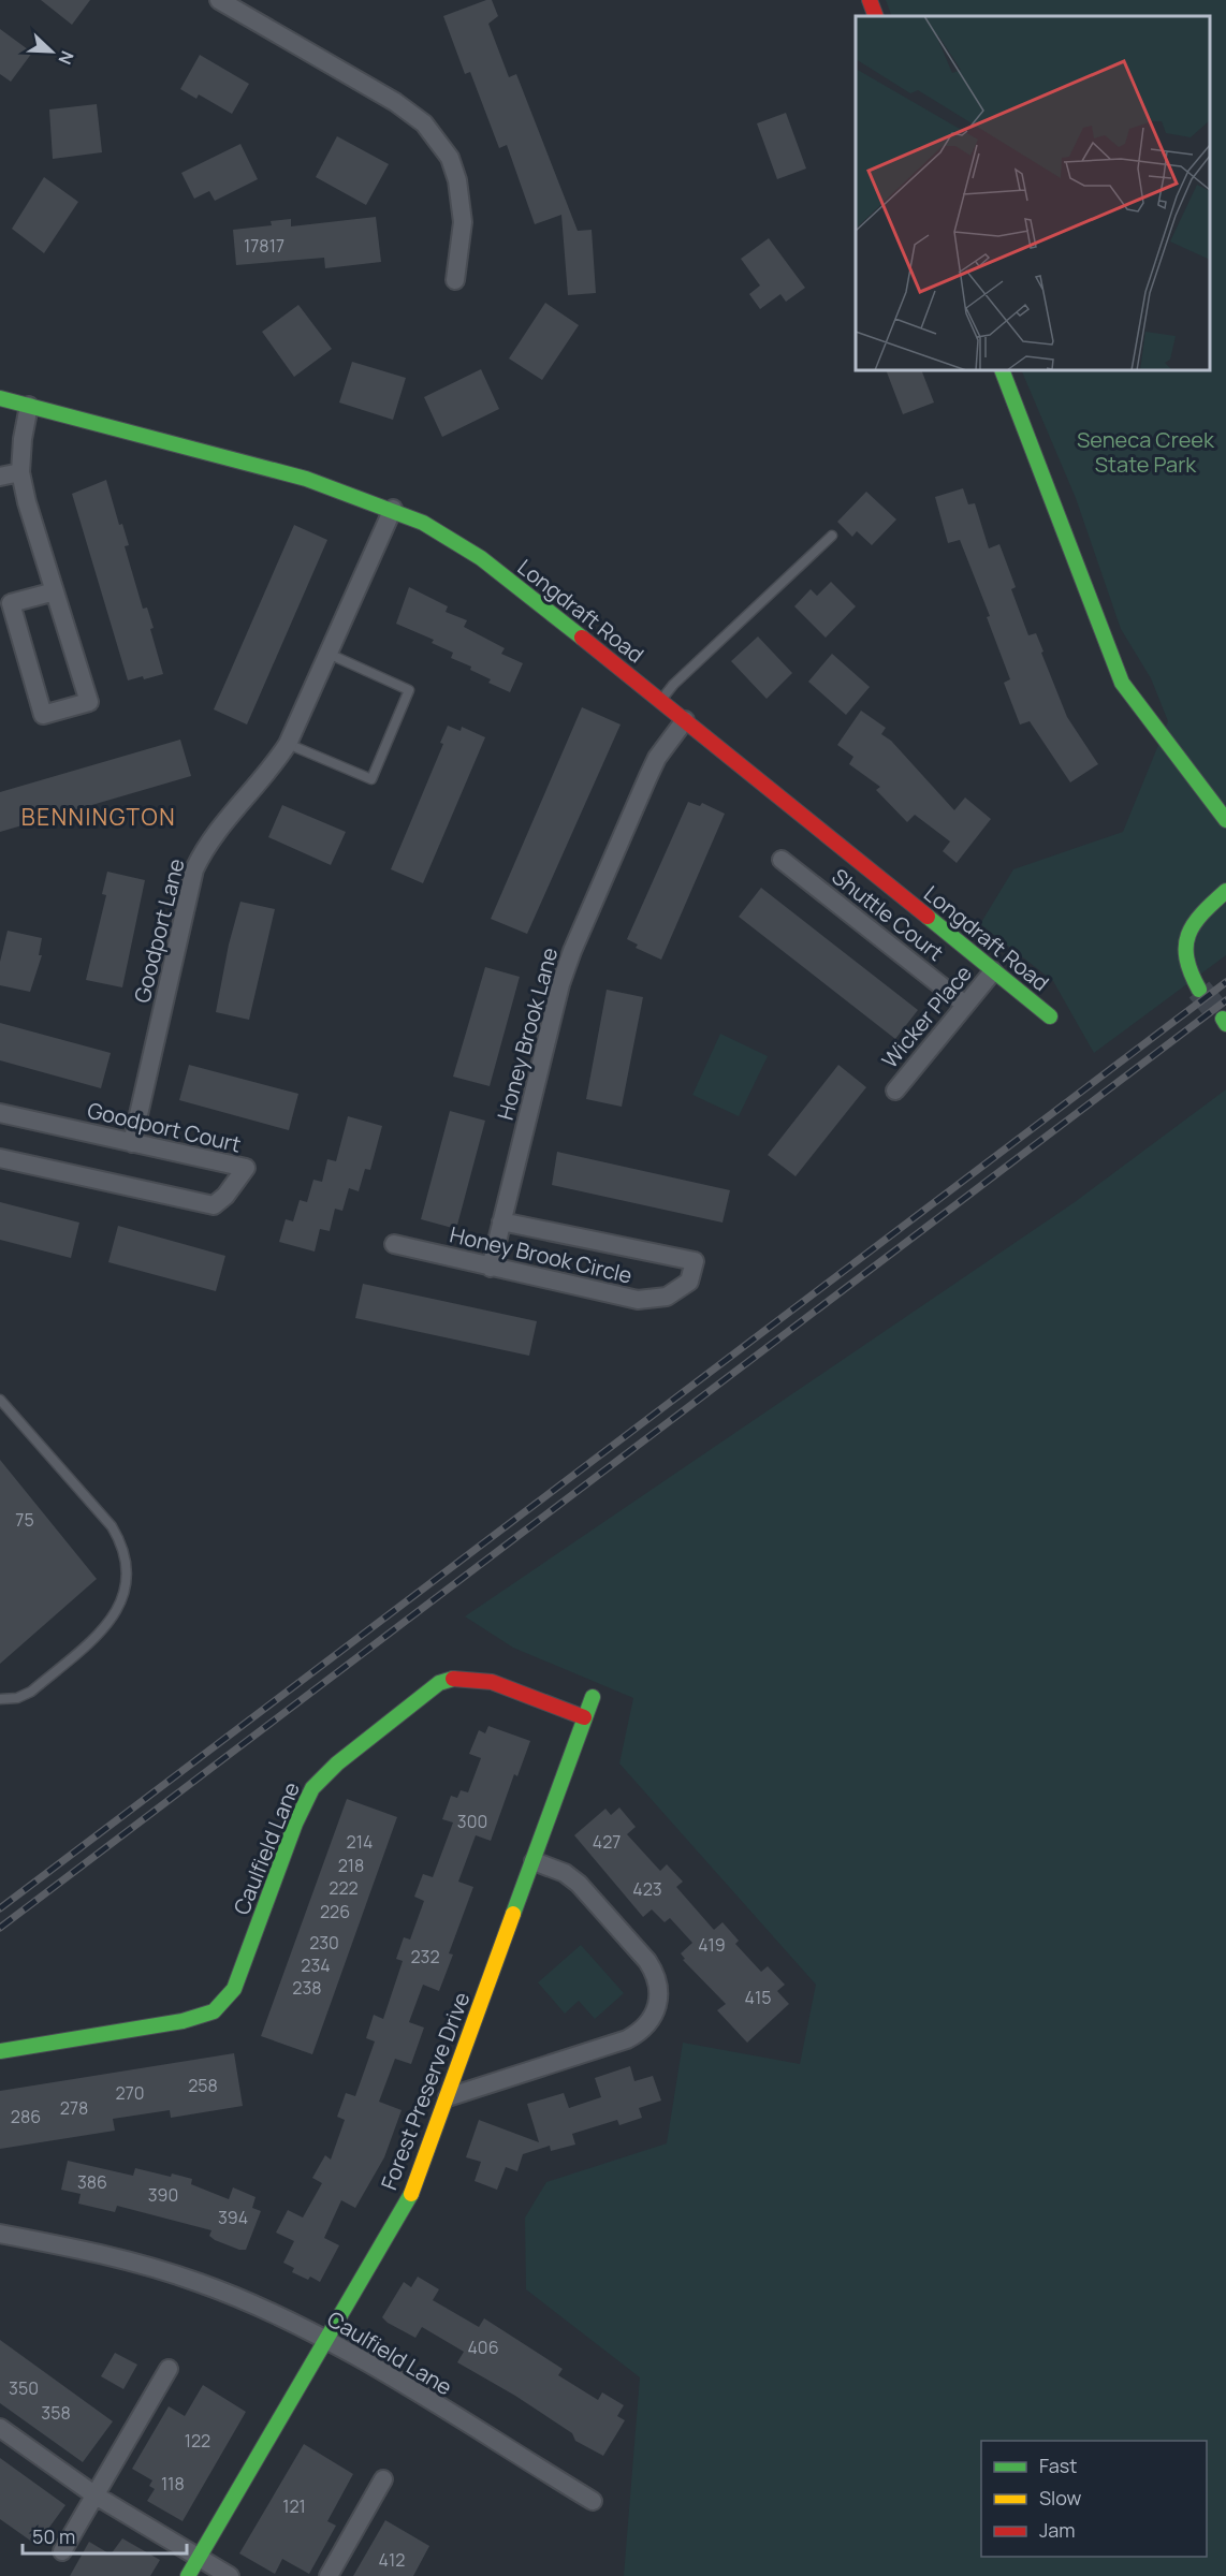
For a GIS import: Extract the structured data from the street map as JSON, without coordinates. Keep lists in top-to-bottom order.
{
  "streets": {
    "street": [
      "Longdraft Road",
      "Shuttle Court",
      "Goodport Lane",
      "Wicker Place",
      "Honey Brook Lane",
      "Goodport Court",
      "Honey Brook Circle",
      "Caulfield Lane",
      "Forest Preserve Drive"
    ]
  },
  "crossings": [
    ["Longdraft Road", "Goodport Lane"],
    ["Longdraft Road", "Wicker Place"],
    ["Longdraft Road", "Honey Brook Lane"],
    ["Shuttle Court", "Wicker Place"],
    ["Goodport Lane", "Goodport Court"],
    ["Honey Brook Lane", "Honey Brook Circle"],
    ["Caulfield Lane", "Forest Preserve Drive"]
  ],
  "districts": ["BENNINGTON"],
  "parks": ["Seneca Creek State Park"],
  "house_numbers": [
    "17817",
    "75",
    "300",
    "214",
    "427",
    "218",
    "222",
    "423",
    "226",
    "230",
    "419",
    "232",
    "234",
    "238",
    "415",
    "258",
    "270",
    "278",
    "286",
    "386",
    "390",
    "394",
    "406",
    "350",
    "358",
    "122",
    "118",
    "121",
    "412"
  ],
  "legend": ["Fast", "Slow", "Jam"],
  "scale_bar": "50 m",
  "north": "bottom right"
}
